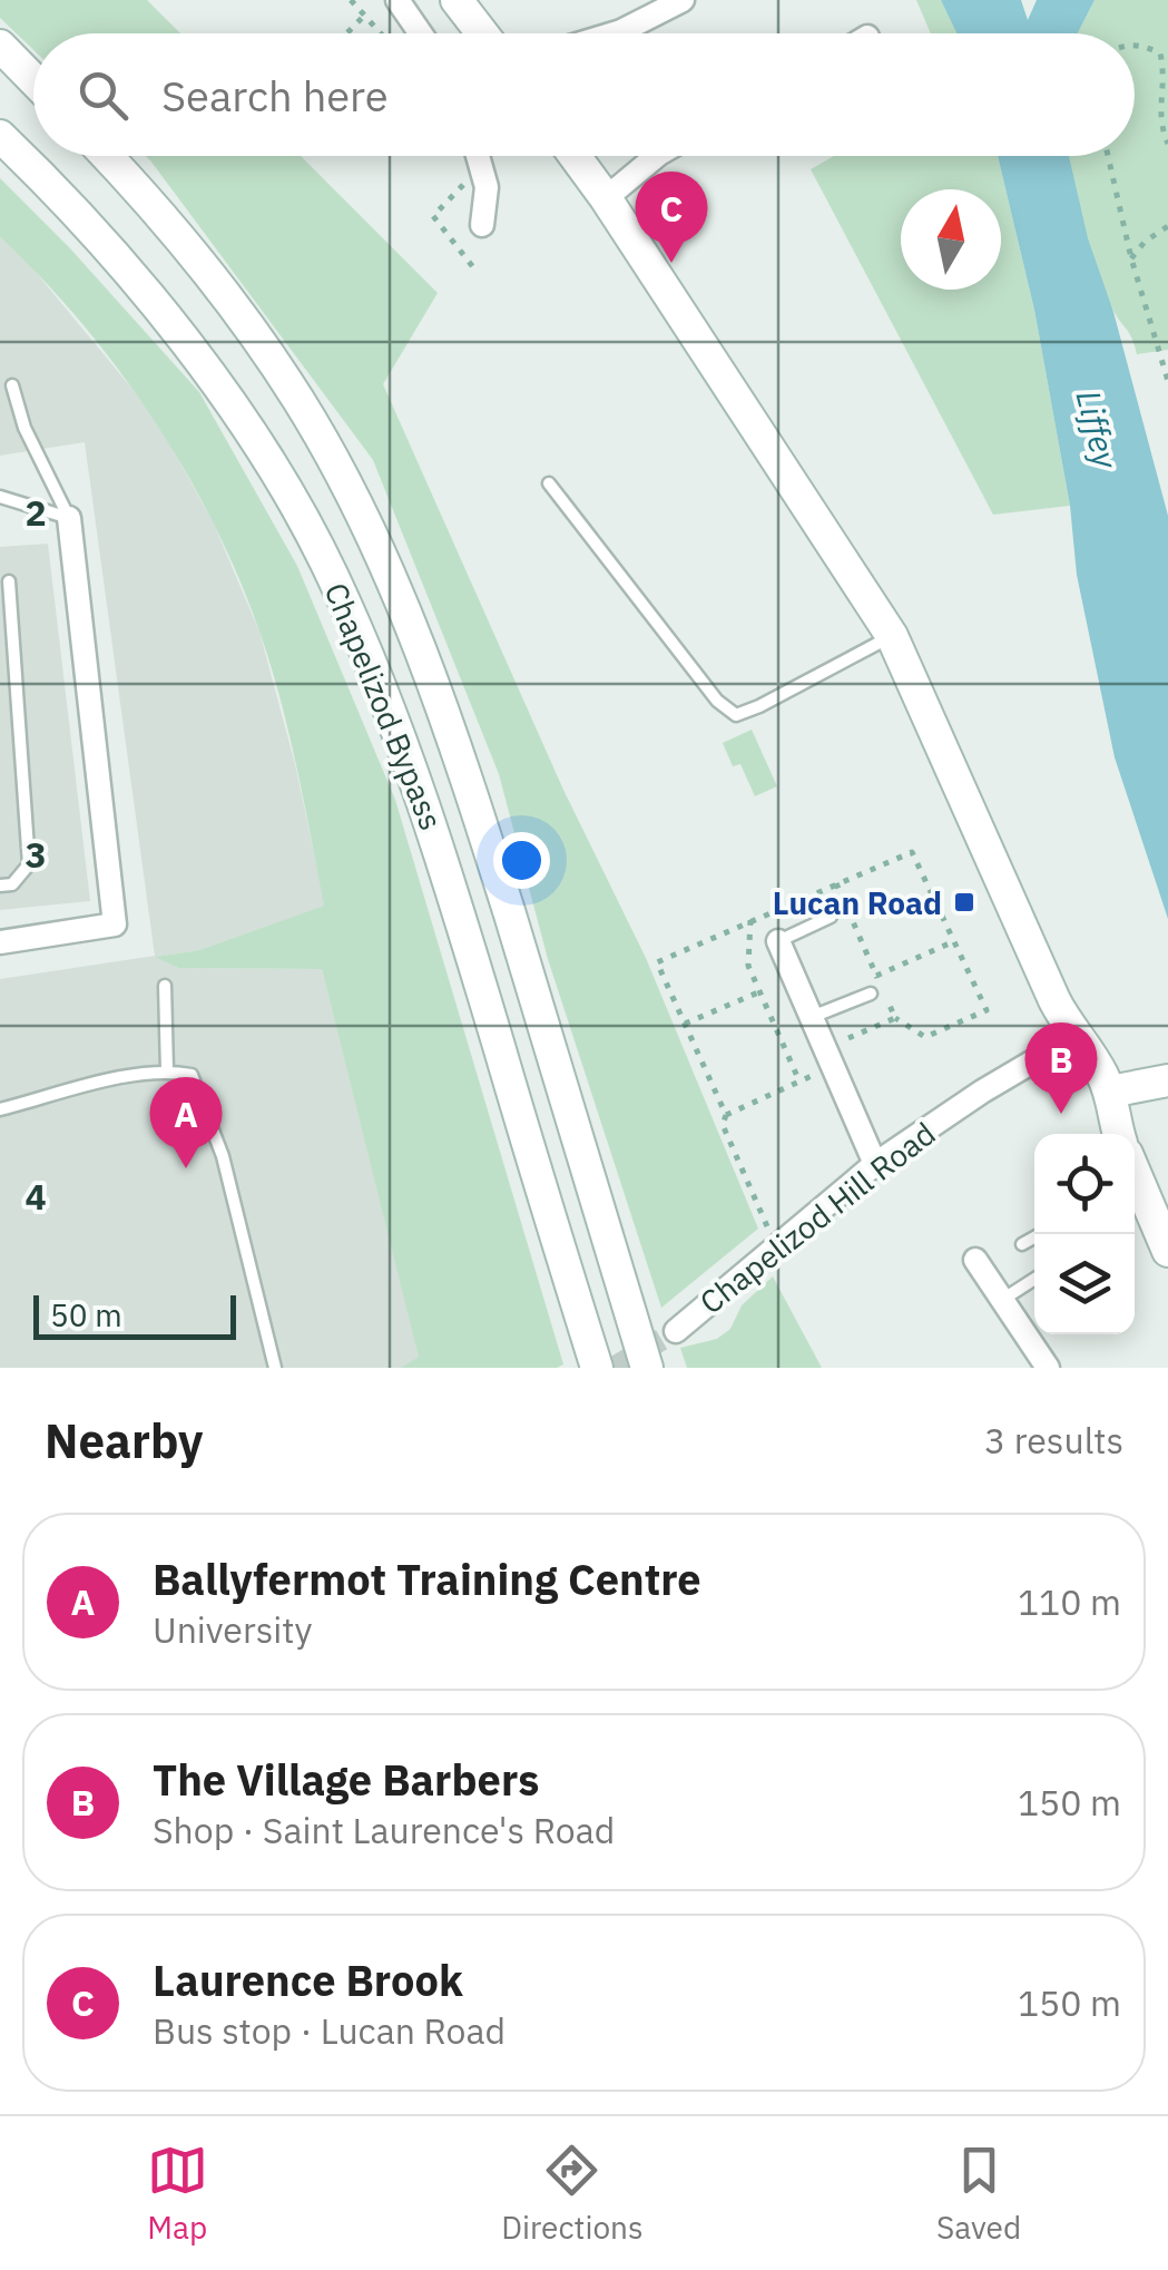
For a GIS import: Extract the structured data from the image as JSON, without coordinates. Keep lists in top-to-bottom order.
{
  "streets": {
    "main road": ["Chapelizod Bypass"],
    "street": ["Chapelizod Hill Road"]
  },
  "water": ["Liffey"],
  "places": {
    "transit": ["Lucan Road"]
  },
  "scale_bar": "50 m",
  "north": "top",
  "page": {
    "search": "Search here",
    "pins": ["C", "B", "A"],
    "scale": "50 m",
    "heading": ["Nearby", "3 results"],
    "list": [
      {
        "mark": "A",
        "name": "Ballyfermot Training Centre",
        "note": "University",
        "value": "110 m"
      },
      {
        "mark": "B",
        "name": "The Village Barbers",
        "note": "Shop · Saint Laurence's Road",
        "value": "150 m"
      },
      {
        "mark": "C",
        "name": "Laurence Brook",
        "note": "Bus stop · Lucan Road",
        "value": "150 m"
      }
    ],
    "nav": ["Map", "Directions", "Saved"]
  },
  "grid": {
    "rows": ["2", "3", "4"]
  }
}
